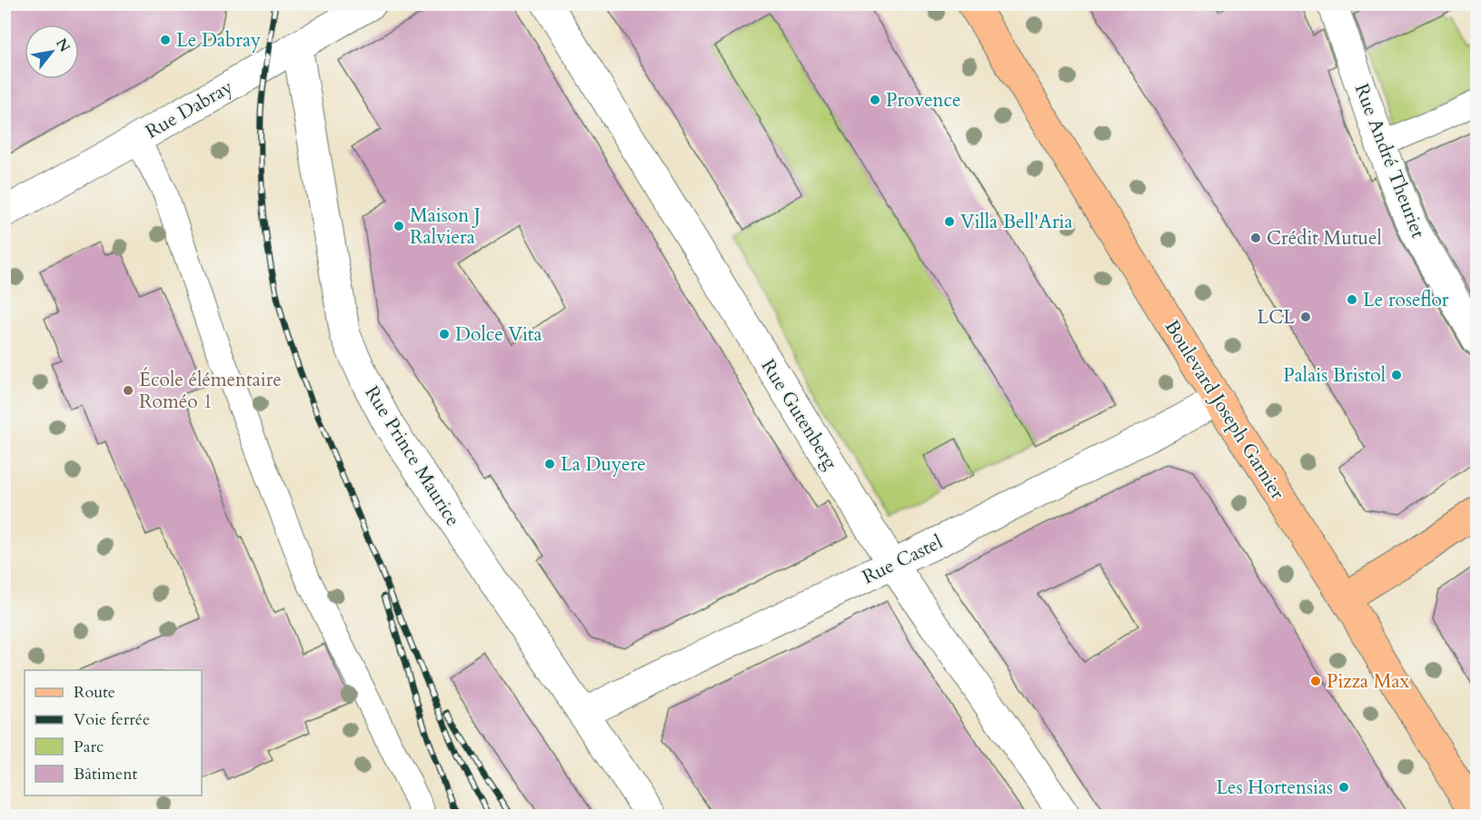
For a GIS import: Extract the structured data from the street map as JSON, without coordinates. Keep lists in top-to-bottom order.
{
  "streets": {
    "main road": ["Boulevard Joseph Garnier"],
    "street": [
      "Rue Dabray",
      "Rue André Theuriet",
      "Rue Gutenberg",
      "Rue Prince Maurice",
      "Rue Castel"
    ]
  },
  "crossings": [
    ["Rue Dabray", "Rue Prince Maurice"],
    ["Boulevard Joseph Garnier", "Rue Castel"],
    ["Rue Gutenberg", "Rue Castel"],
    ["Rue Prince Maurice", "Rue Castel"]
  ],
  "places": [
    "Le Dabray",
    "Provence",
    "Villa Bell'Aria",
    "Maison J Ralviera",
    "Crédit Mutuel",
    "Le roseflor",
    "LCL",
    "Dolce Vita",
    "Palais Bristol",
    "École élémentaire Roméo 1",
    "La Duyere",
    "Pizza Max",
    "Les Hortensias"
  ],
  "legend": [
    "Route",
    "Voie ferrée",
    "Parc",
    "Bâtiment"
  ],
  "north": "top right"
}
